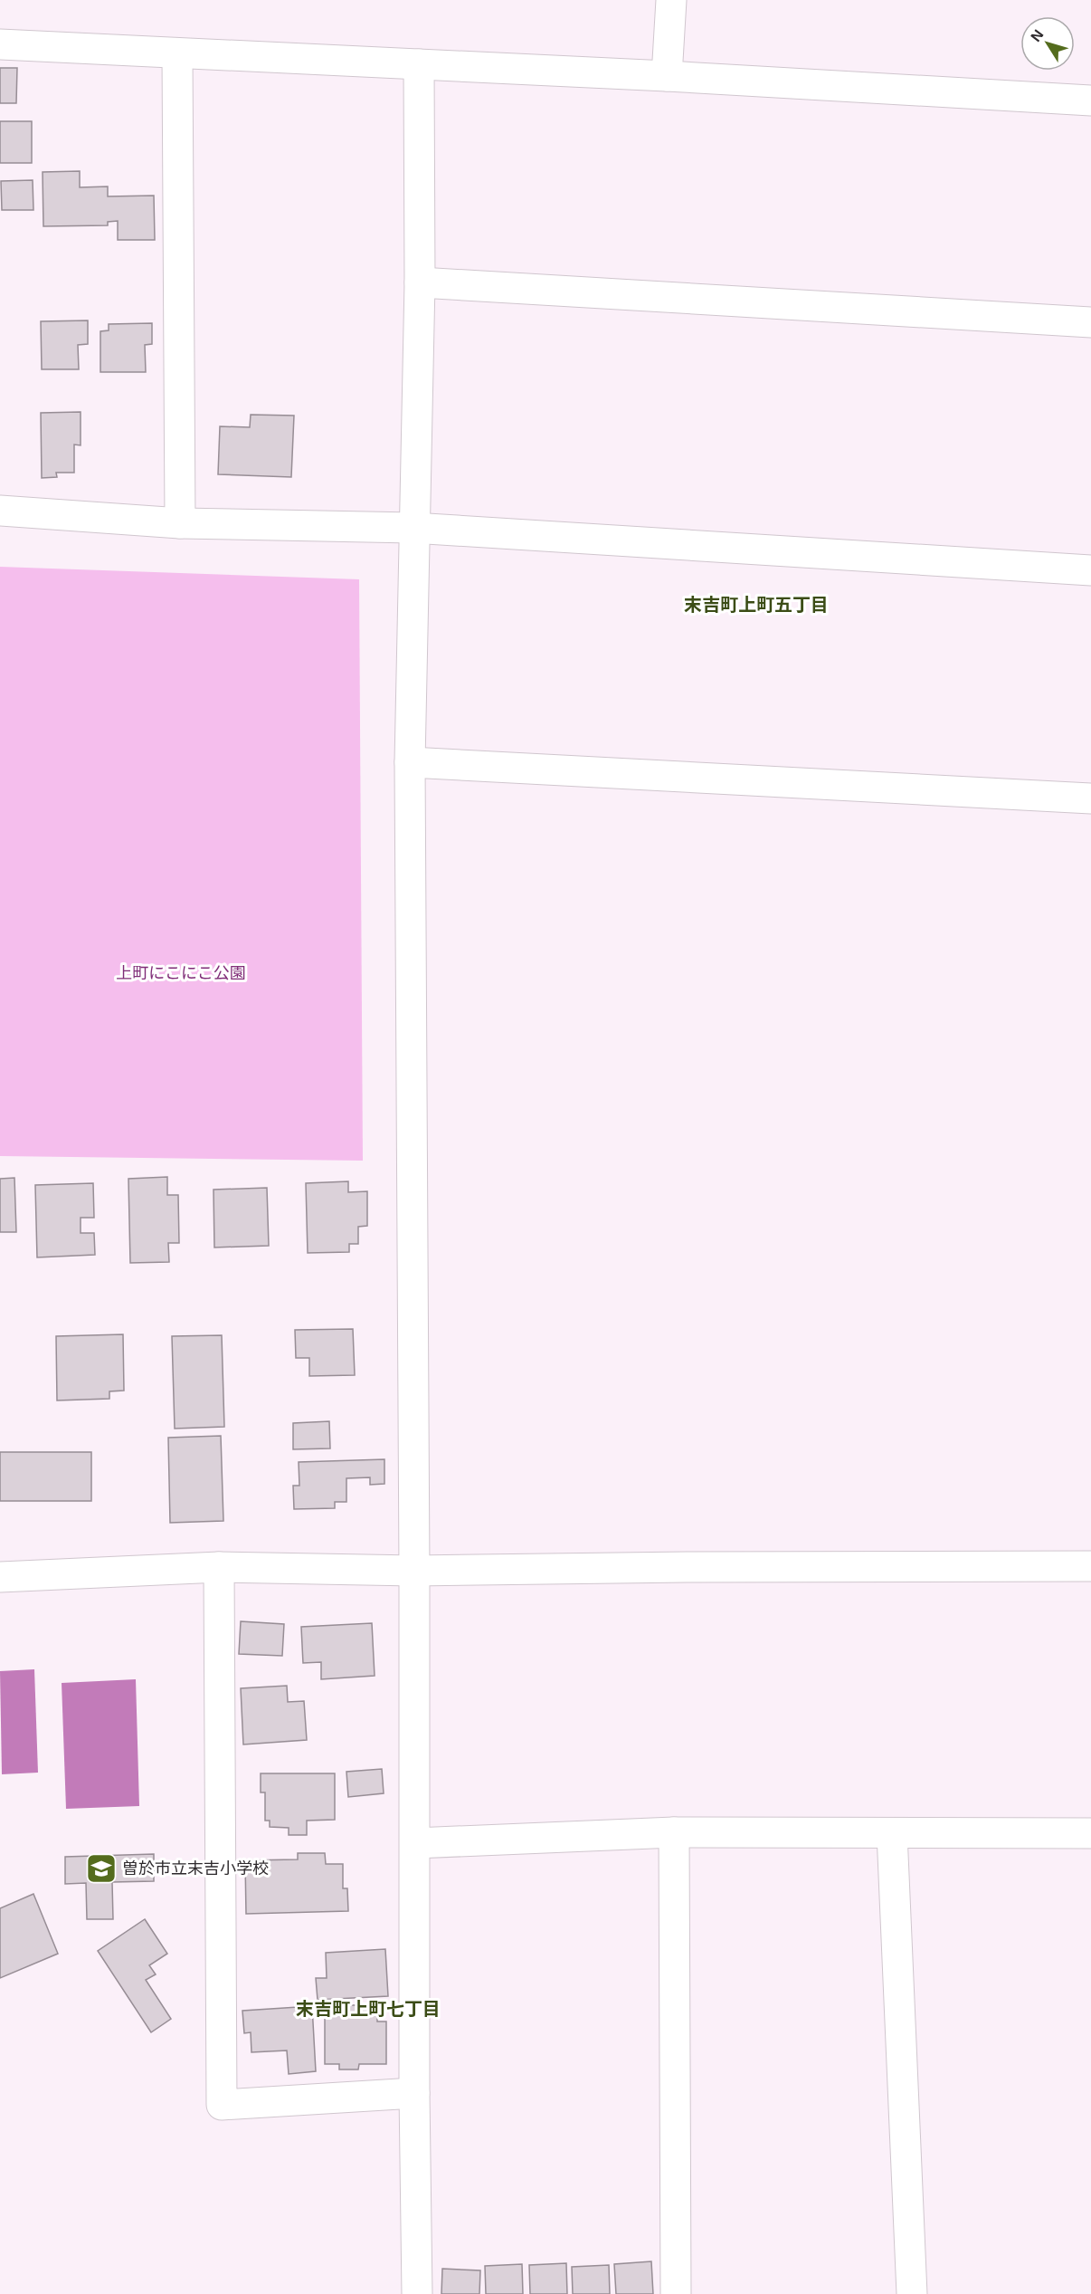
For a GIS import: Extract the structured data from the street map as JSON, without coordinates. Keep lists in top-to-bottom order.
{
  "districts": ["末吉町上町五丁目", "末吉町上町七丁目"],
  "parks": ["上町にこにこ公園"],
  "places": {
    "school or university": ["曽於市立末吉小学校"]
  },
  "north": "top left"
}
